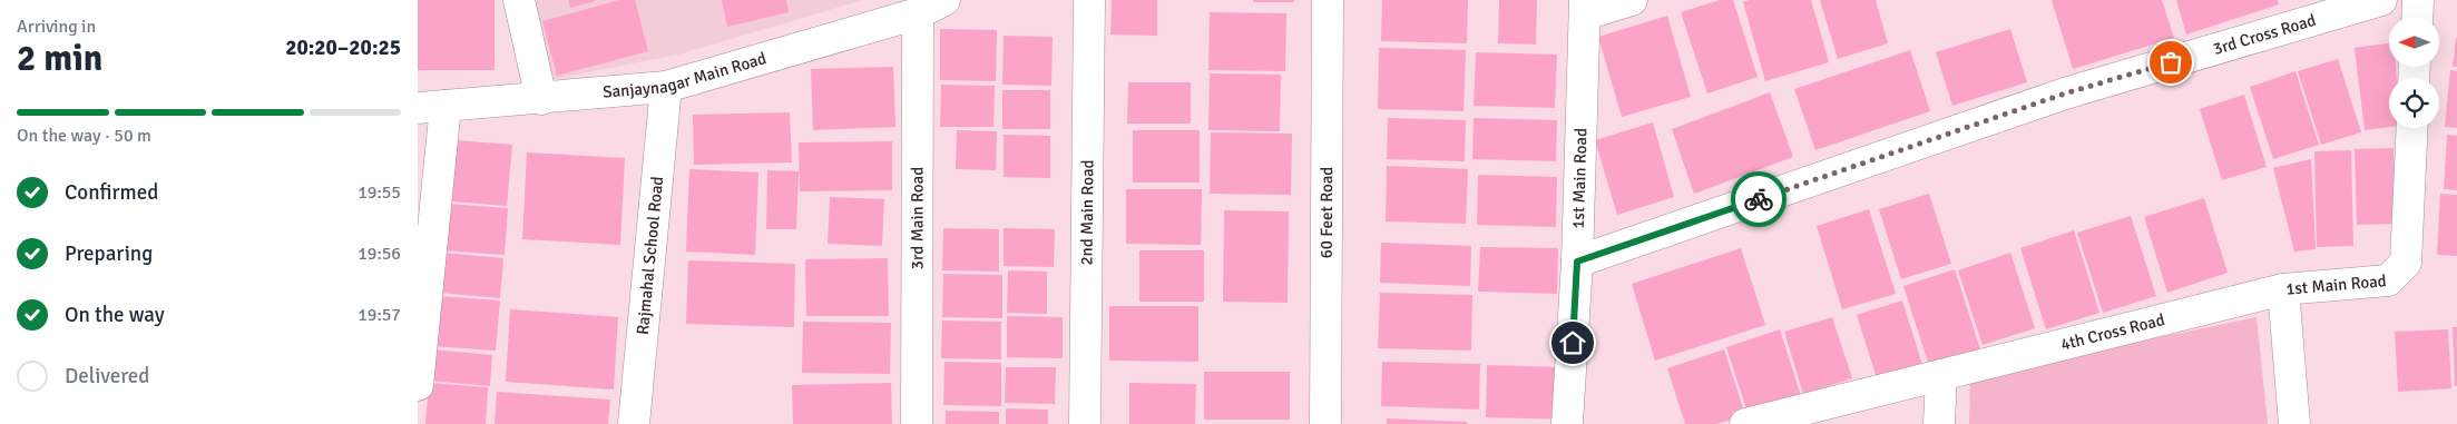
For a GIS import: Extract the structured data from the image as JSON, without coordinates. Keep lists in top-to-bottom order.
{
  "streets": {
    "street": [
      "3rd Cross Road",
      "Sanjaynagar Main Road",
      "1st Main Road",
      "2nd Main Road",
      "60 Feet Road",
      "3rd Main Road",
      "Rajmahal School Road",
      "4th Cross Road"
    ]
  },
  "crossings": [
    ["3rd Cross Road", "1st Main Road"],
    ["Sanjaynagar Main Road", "3rd Main Road"],
    ["Sanjaynagar Main Road", "Rajmahal School Road"],
    ["1st Main Road", "4th Cross Road"]
  ],
  "north": "left",
  "page": {
    "heading": ["2 min", "Arriving in", "20:20–20:25"],
    "bar": "On the way · 50 m",
    "list": [
      ["Confirmed", "19:55"],
      ["Preparing", "19:56"],
      ["On the way", "19:57"],
      "Delivered"
    ]
  }
}
